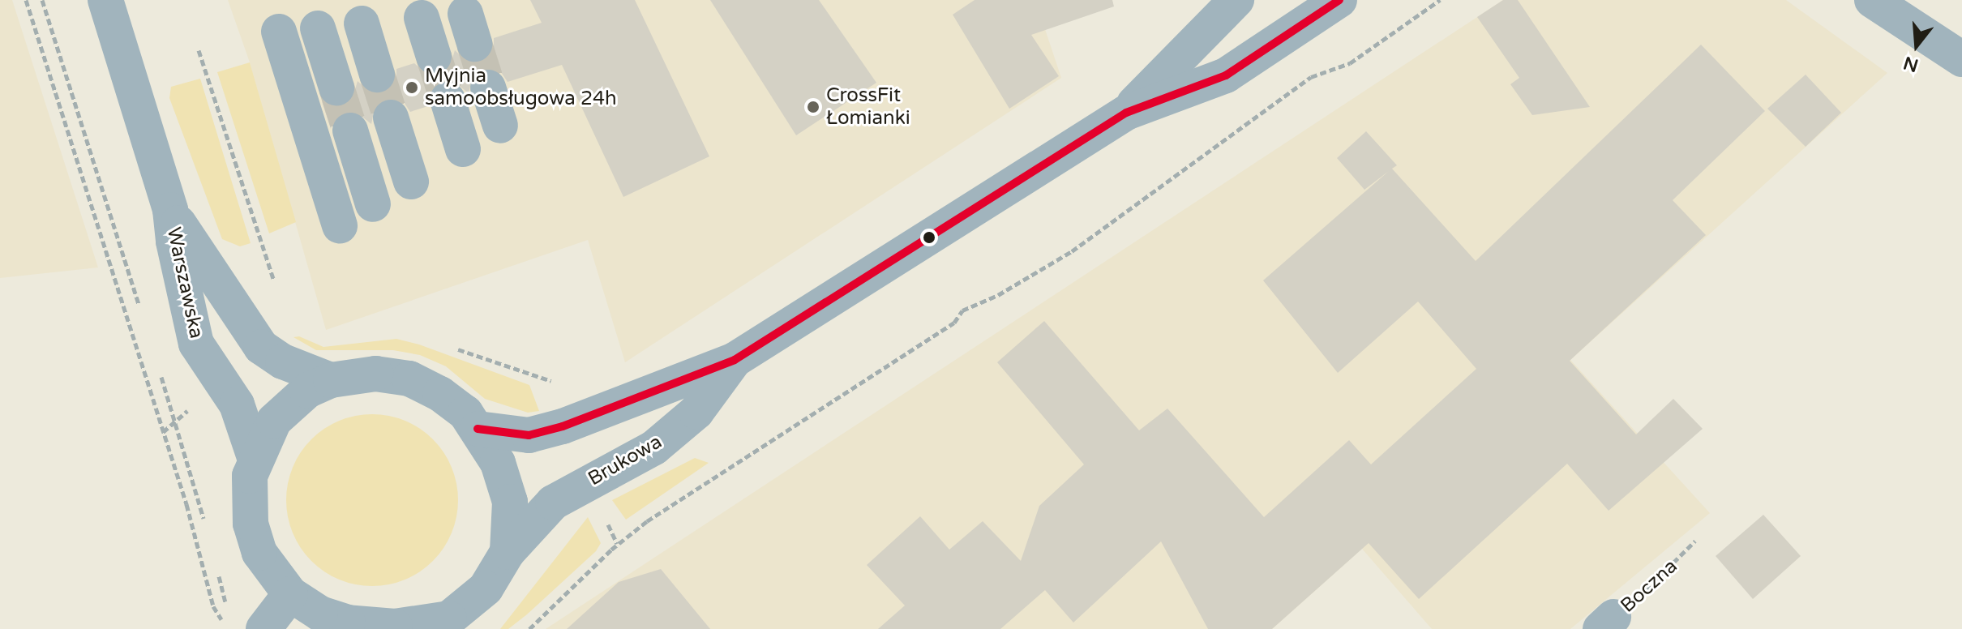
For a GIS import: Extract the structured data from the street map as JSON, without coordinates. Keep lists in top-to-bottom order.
{
  "streets": {
    "street": ["Warszawska", "Brukowa"],
    "path": ["Boczna"]
  },
  "places": ["Myjnia samoobsługowa 24h", "CrossFit Łomianki"],
  "north": "bottom"
}
